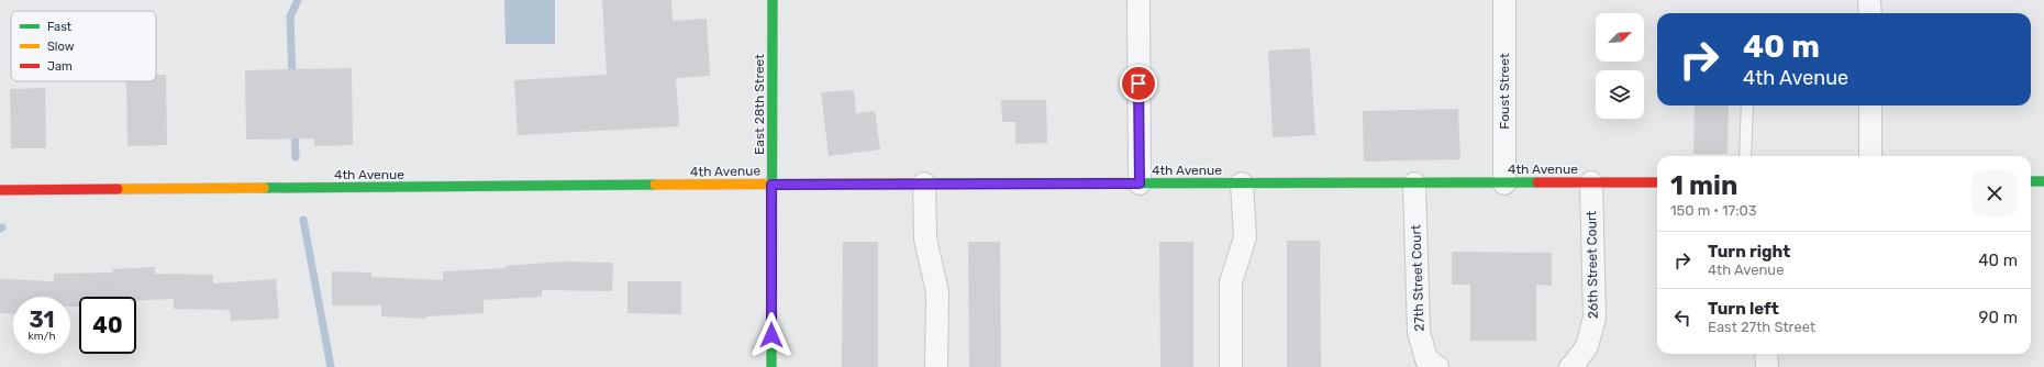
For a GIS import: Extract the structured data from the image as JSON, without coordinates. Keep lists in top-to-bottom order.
{
  "streets": {
    "main road": ["East 28th Street", "4th Avenue"],
    "street": ["Foust Street", "26th Street Court", "27th Street Court"]
  },
  "crossings": [
    ["Foust Street", "4th Avenue"],
    ["East 28th Street", "4th Avenue"],
    ["4th Avenue", "26th Street Court"],
    ["4th Avenue", "27th Street Court"]
  ],
  "legend": ["Fast", "Slow", "Jam"],
  "north": "top right",
  "page": {
    "turn": ["40 m", "4th Avenue"],
    "heading": ["1 min", "150 m · 17:03"],
    "list": [
      {
        "name": "Turn right",
        "note": "4th Avenue",
        "value": "40 m"
      },
      {
        "name": "Turn left",
        "note": "East 27th Street",
        "value": "90 m"
      }
    ],
    "speed": "31 km/h",
    "limit": "40"
  }
}
